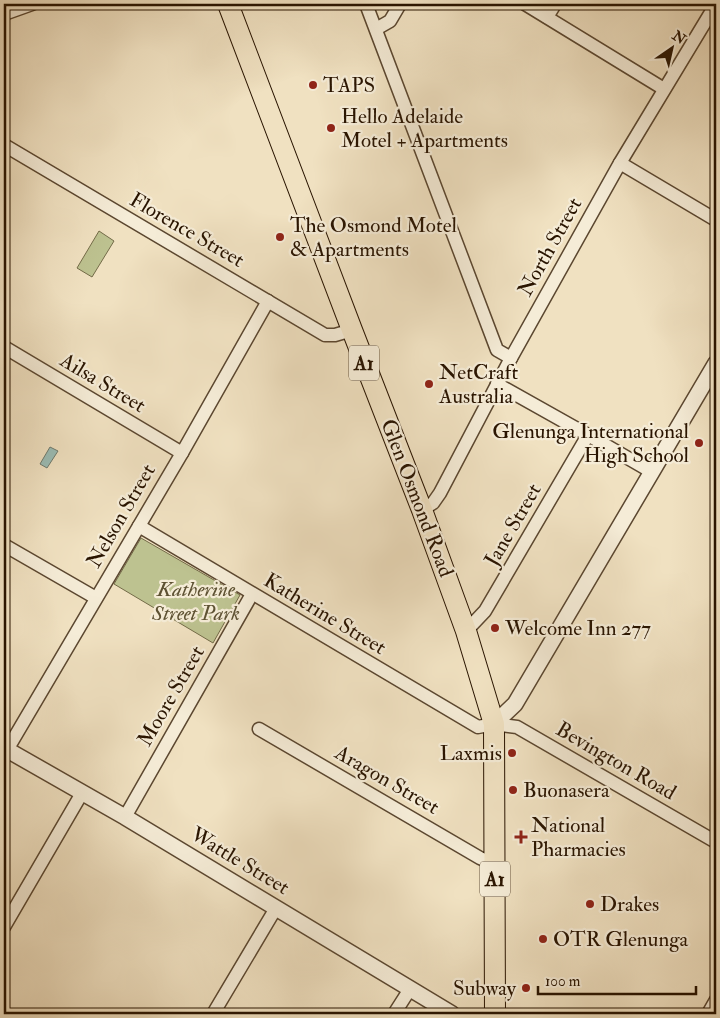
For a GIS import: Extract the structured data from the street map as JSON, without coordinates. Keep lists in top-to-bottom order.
{
  "streets": {
    "highway": ["A1", "Glen Osmond Road"],
    "street": [
      "Florence Street",
      "North Street",
      "Ailsa Street",
      "Nelson Street",
      "Jane Street",
      "Katherine Street",
      "Moore Street",
      "Bevington Road",
      "Aragon Street",
      "Wattle Street"
    ]
  },
  "crossings": [
    ["Florence Street", "Glen Osmond Road"],
    ["Florence Street", "Nelson Street"],
    ["North Street", "Glen Osmond Road"],
    ["Ailsa Street", "Nelson Street"],
    ["Glen Osmond Road", "Jane Street"],
    ["Glen Osmond Road", "Katherine Street"],
    ["Glen Osmond Road", "Bevington Road"],
    ["Glen Osmond Road", "Aragon Street"],
    ["Nelson Street", "Katherine Street"],
    ["Nelson Street", "Wattle Street"],
    ["Katherine Street", "Moore Street"],
    ["Katherine Street", "Bevington Road"],
    ["Moore Street", "Wattle Street"]
  ],
  "parks": ["Katherine Street Park"],
  "places": {
    "other": [
      "TAPS",
      "Hello Adelaide Motel + Apartments",
      "The Osmond Motel & Apartments",
      "NetCraft Australia",
      "Glenunga International High School",
      "Welcome Inn 277",
      "Laxmis",
      "Buonasera",
      "Drakes",
      "OTR Glenunga",
      "Subway"
    ],
    "health": ["National Pharmacies"]
  },
  "scale_bar": "100 m",
  "north": "top right"
}
